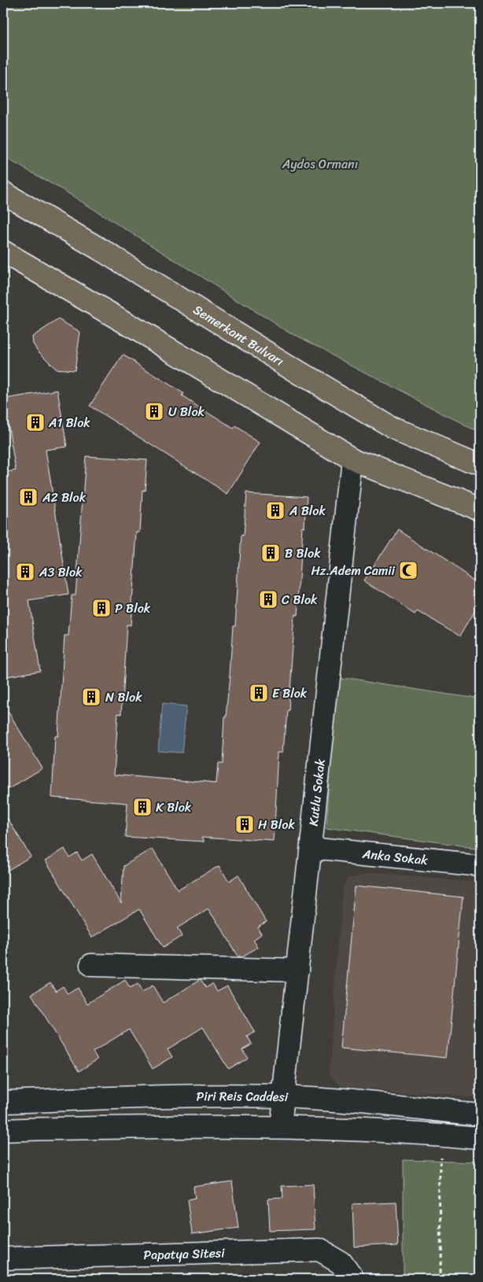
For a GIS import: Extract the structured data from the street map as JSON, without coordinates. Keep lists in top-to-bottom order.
{
  "streets": {
    "main road": ["Semerkant Bulvarı"],
    "street": [
      "Kutlu Sokak",
      "Anka Sokak",
      "Piri Reis Caddesi",
      "Papatya Sitesi"
    ]
  },
  "crossings": [
    ["Kutlu Sokak", "Anka Sokak"],
    ["Kutlu Sokak", "Piri Reis Caddesi"]
  ],
  "parks": ["Aydos Ormanı"],
  "places": {
    "building": [
      "U Blok",
      "A1 Blok",
      "A2 Blok",
      "A Blok",
      "B Blok",
      "A3 Blok",
      "C Blok",
      "P Blok",
      "E Blok",
      "N Blok",
      "K Blok",
      "H Blok"
    ],
    "mosque": ["Hz.Adem Camii"]
  }
}
